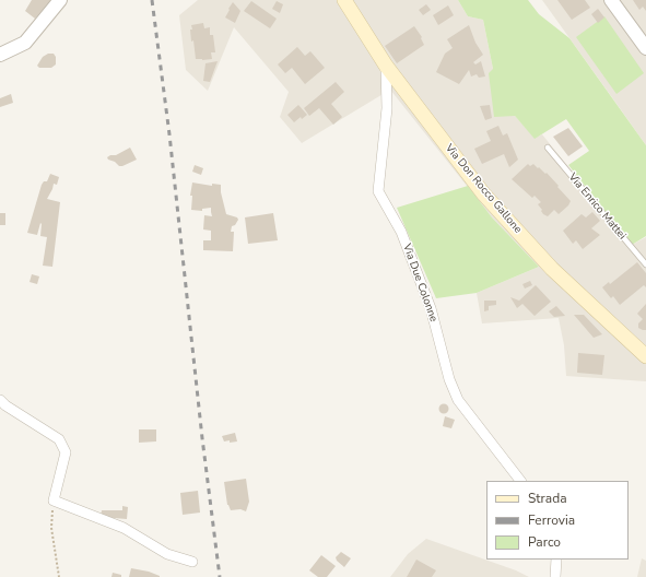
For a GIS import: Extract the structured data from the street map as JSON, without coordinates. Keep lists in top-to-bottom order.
{
  "streets": {
    "main road": ["Via Don Rocco Gallone"],
    "street": ["Via Due Colonne"],
    "lane": ["Via Enrico Mattei"]
  },
  "crossings": [
    ["Via Don Rocco Gallone", "Via Due Colonne"]
  ],
  "legend": ["Strada", "Ferrovia", "Parco"]
}
